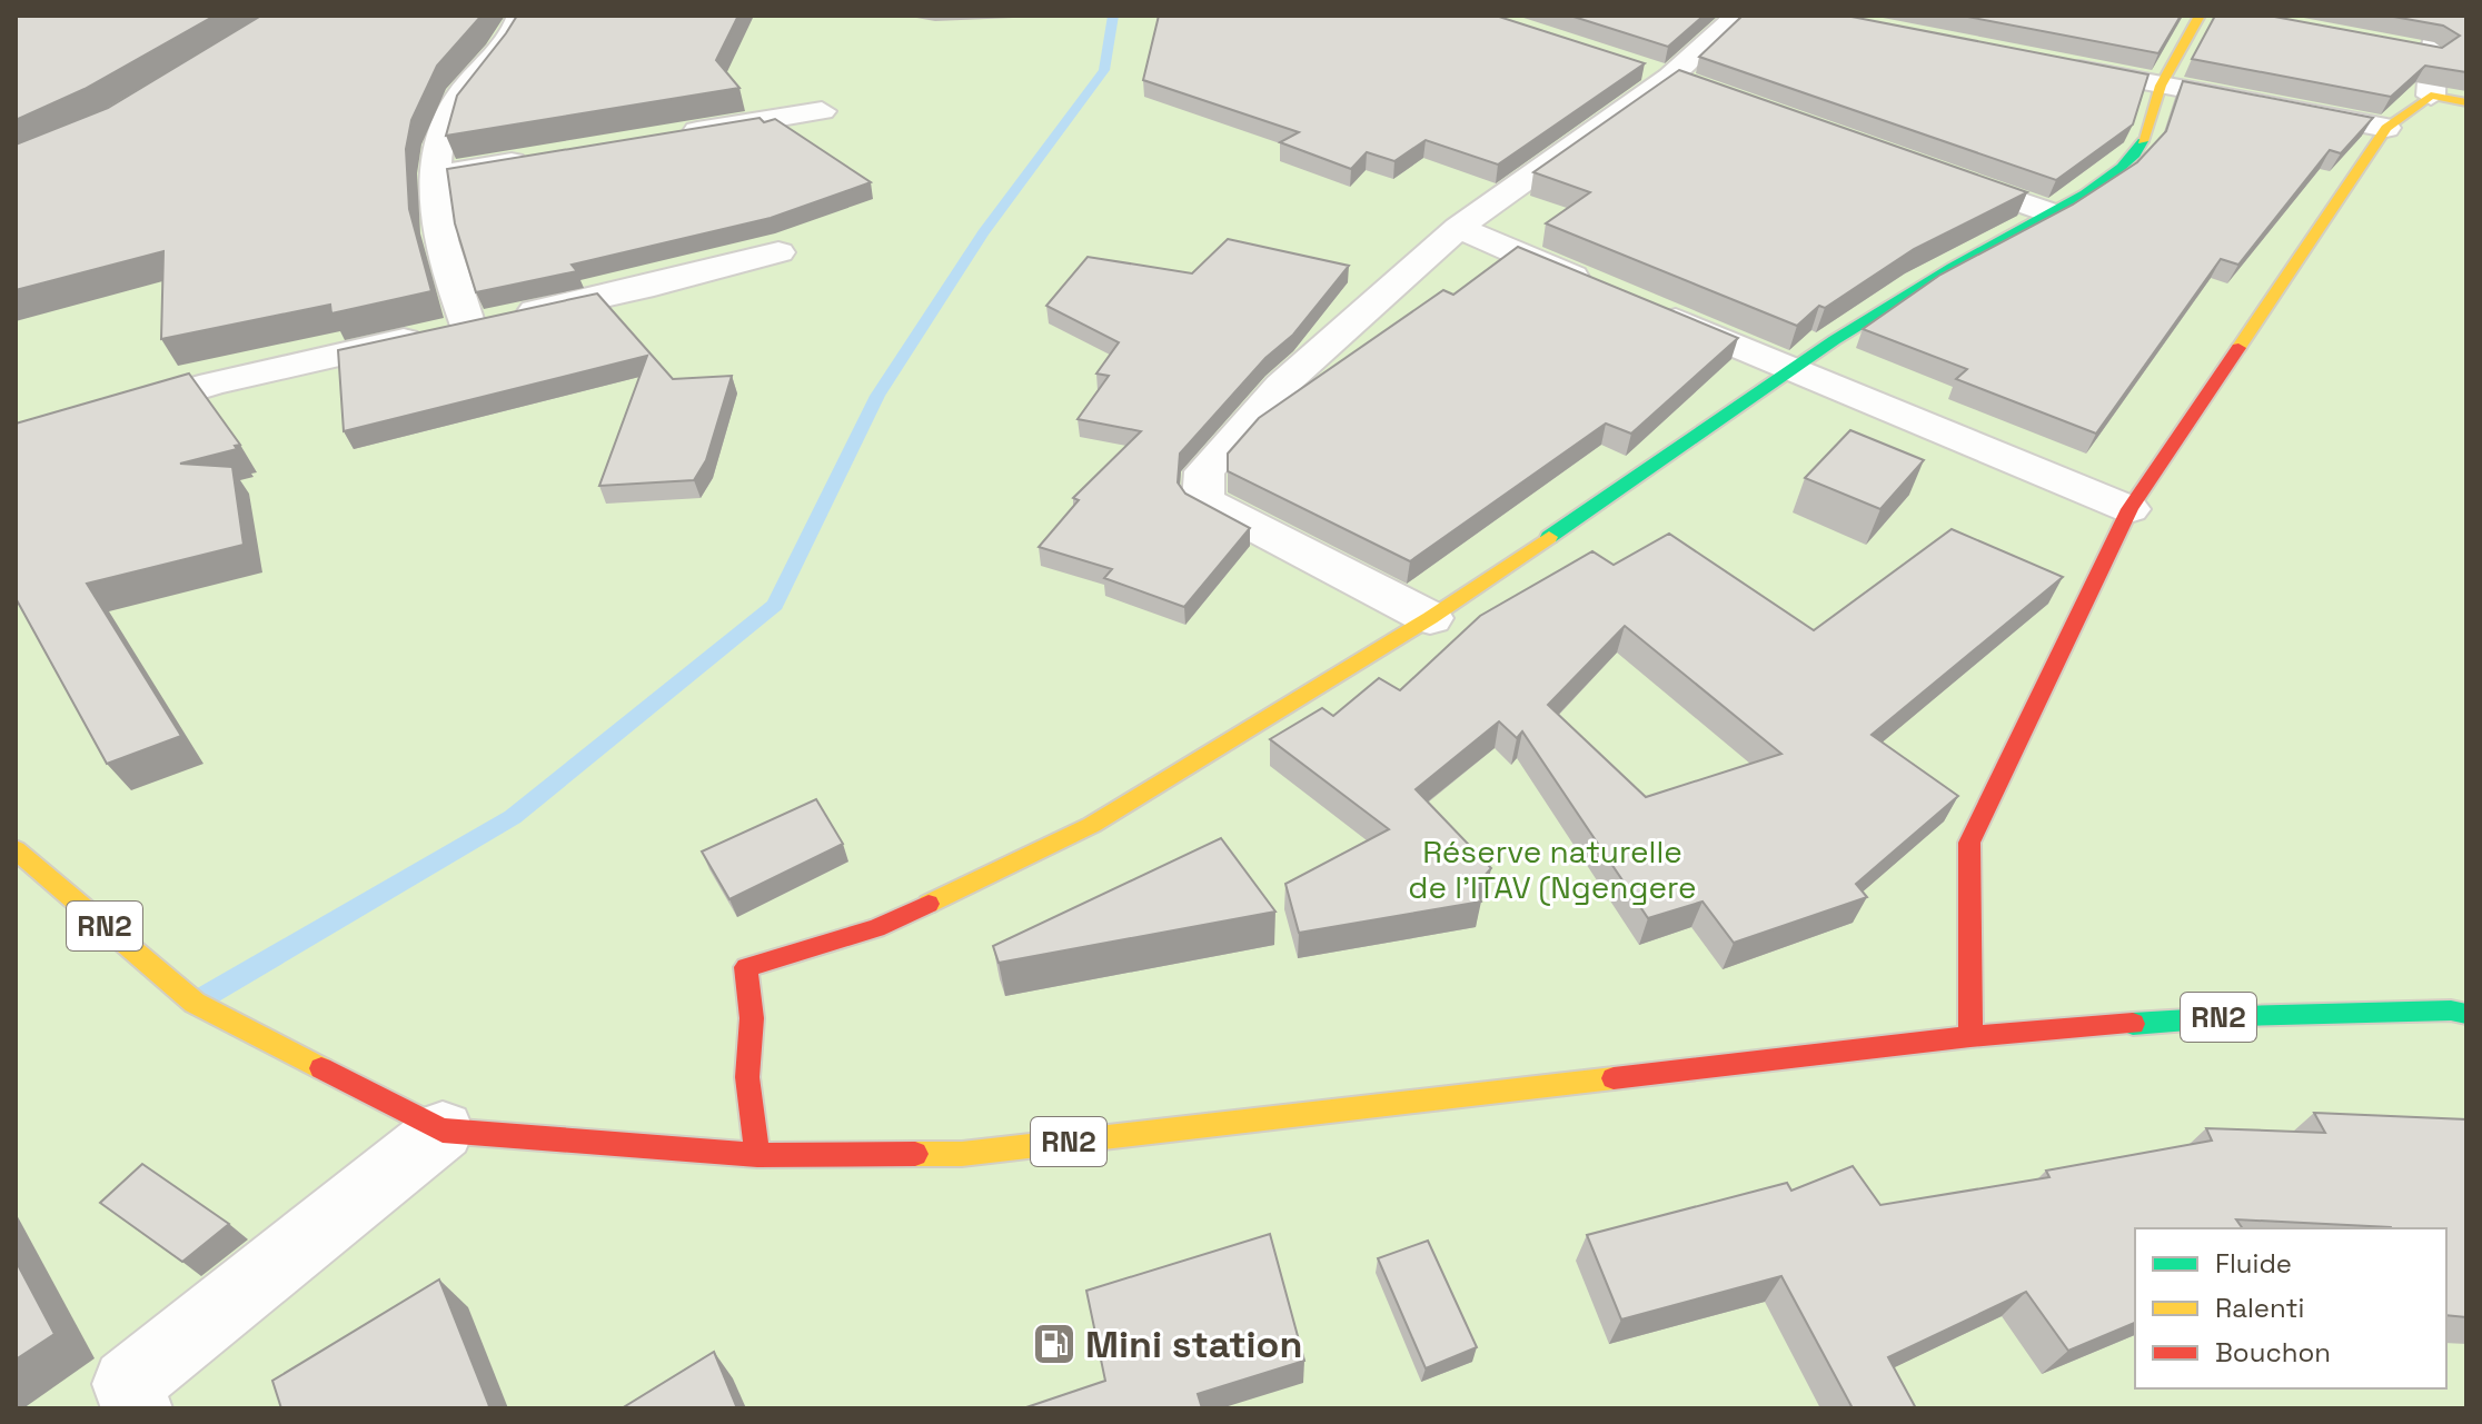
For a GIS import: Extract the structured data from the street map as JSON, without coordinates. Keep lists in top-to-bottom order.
{
  "streets": {
    "main road": ["RN2"]
  },
  "parks": ["Réserve naturelle de l'ITAV (Ngengere"],
  "places": {
    "fuel station": ["Mini station"]
  },
  "legend": ["Fluide", "Ralenti", "Bouchon"]
}
